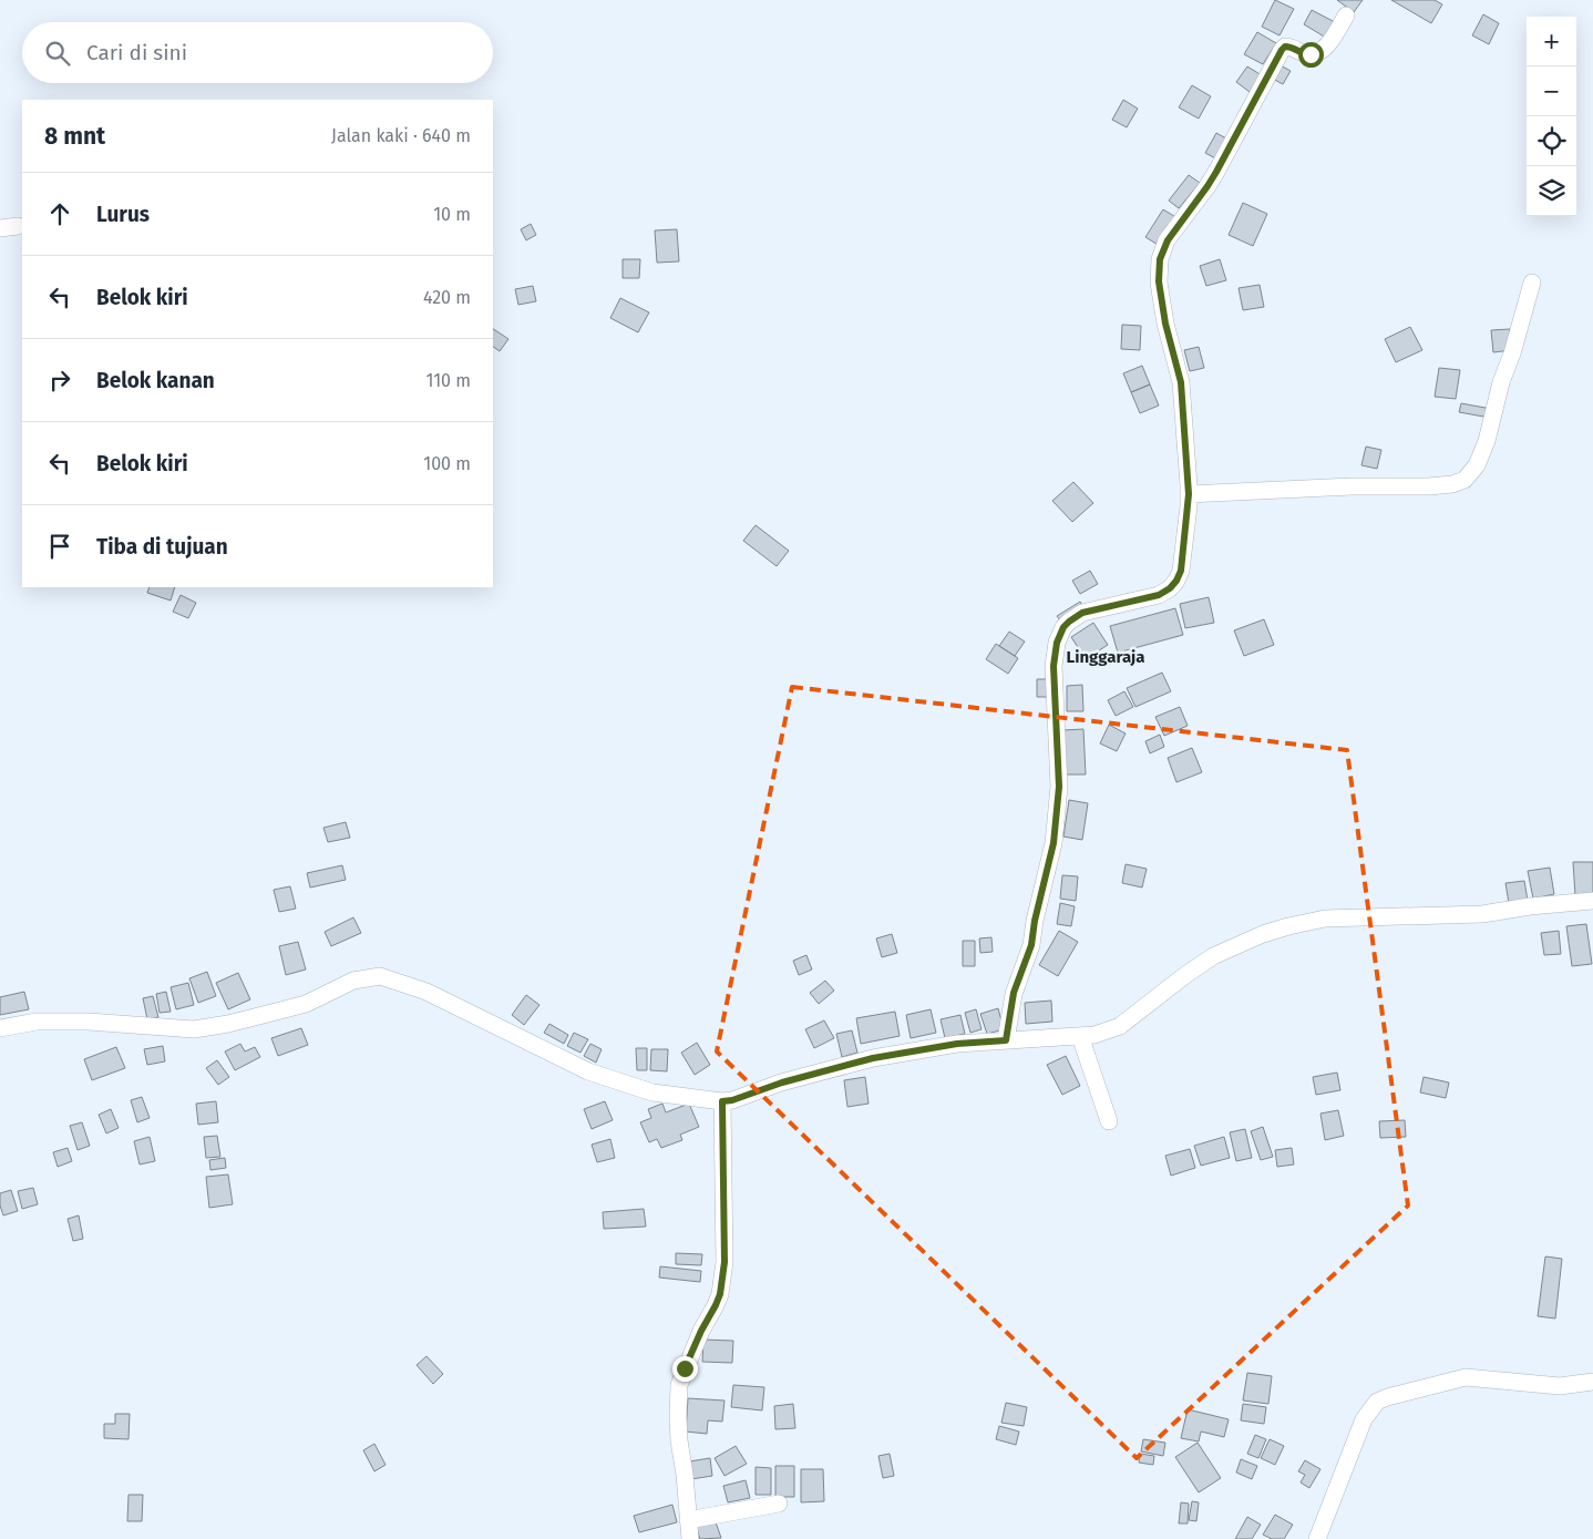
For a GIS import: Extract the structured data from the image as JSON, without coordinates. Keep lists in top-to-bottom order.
{
  "districts": ["Linggaraja"],
  "page": {
    "map_buttons": ["+", "−"],
    "search": "Cari di sini",
    "heading": ["8 mnt", "Jalan kaki · 640 m"],
    "list": [
      ["Lurus", "10 m"],
      ["Belok kiri", "420 m"],
      ["Belok kanan", "110 m"],
      ["Belok kiri", "100 m"],
      "Tiba di tujuan"
    ]
  }
}
